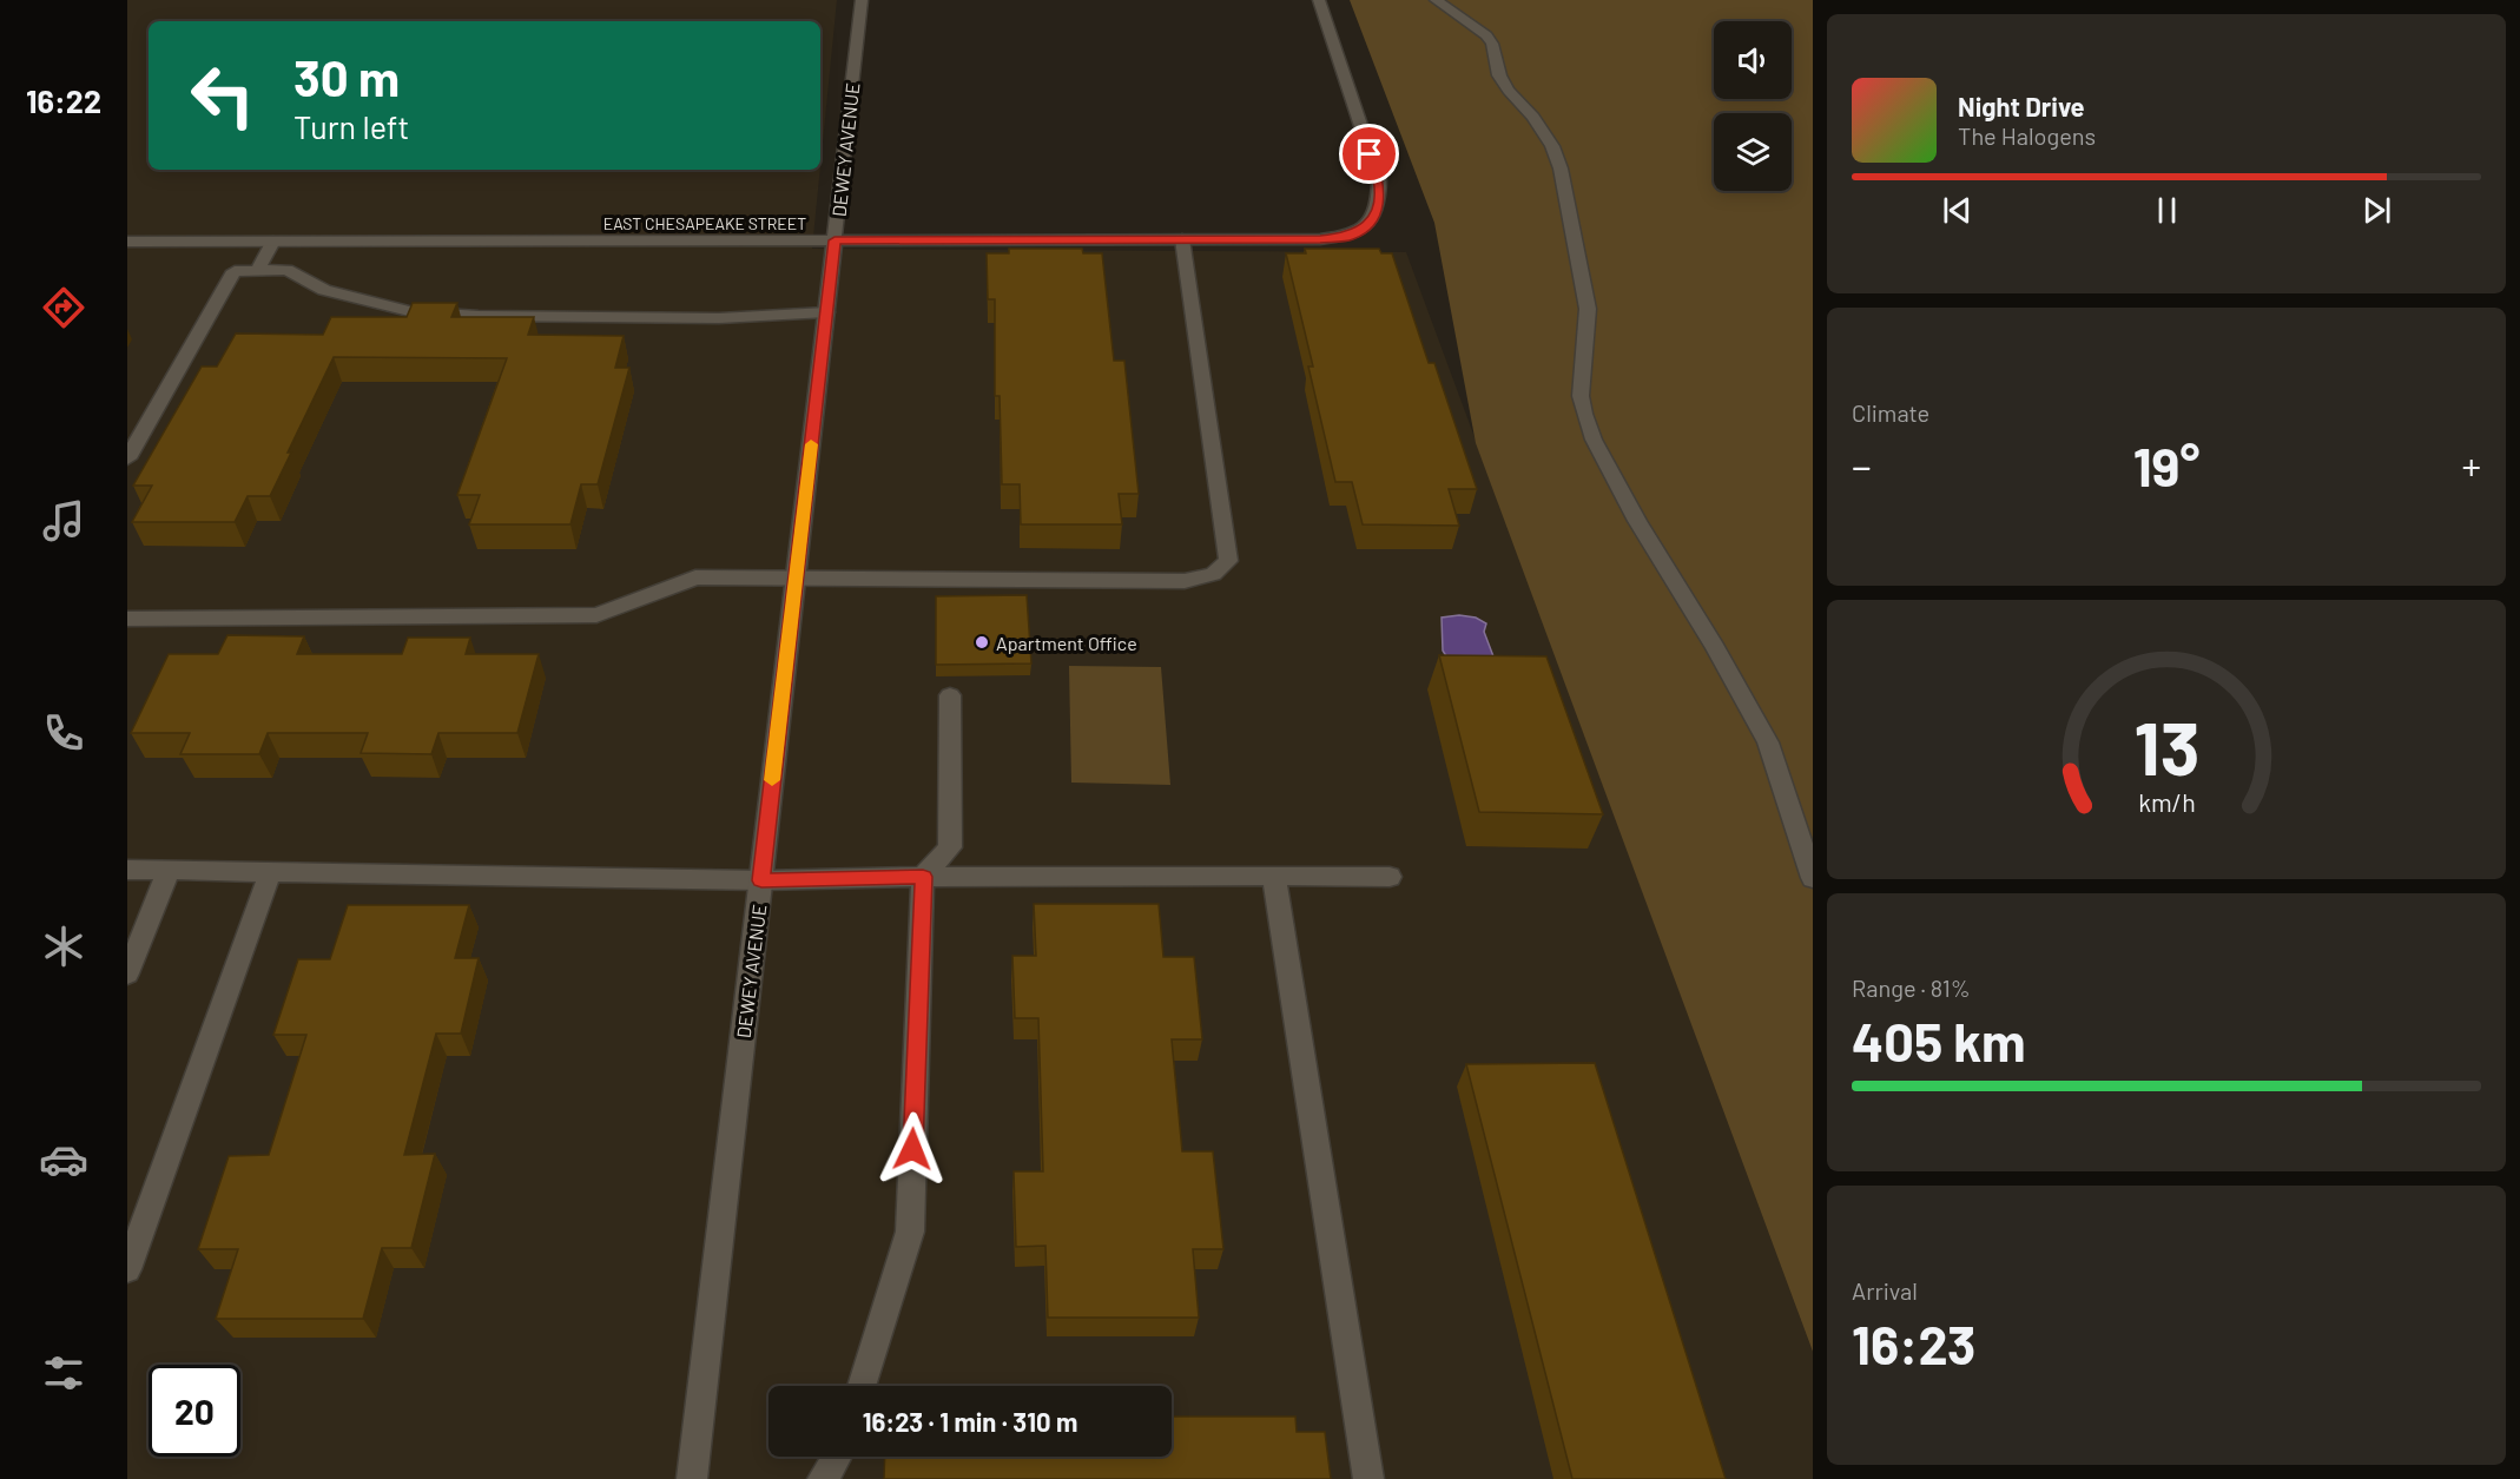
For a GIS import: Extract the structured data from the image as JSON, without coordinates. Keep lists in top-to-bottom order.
{
  "streets": {
    "street": ["DEWEY AVENUE", "EAST CHESAPEAKE STREET"]
  },
  "crossings": [
    ["DEWEY AVENUE", "EAST CHESAPEAKE STREET"]
  ],
  "places": ["Apartment Office"],
  "page": {
    "tabs": "16:22",
    "turn": ["30 m", "Turn left"],
    "song": ["Night Drive", "The Halogens"],
    "tile": [
      "Climate",
      ["Range · 81%", "405 km"],
      ["Arrival", "16:23"]
    ],
    "heat": ["−", "19°", "+"],
    "limit": "20",
    "trip": "16:23 · 1 min · 310 m",
    "gauge": ["13", "km/h"]
  }
}
